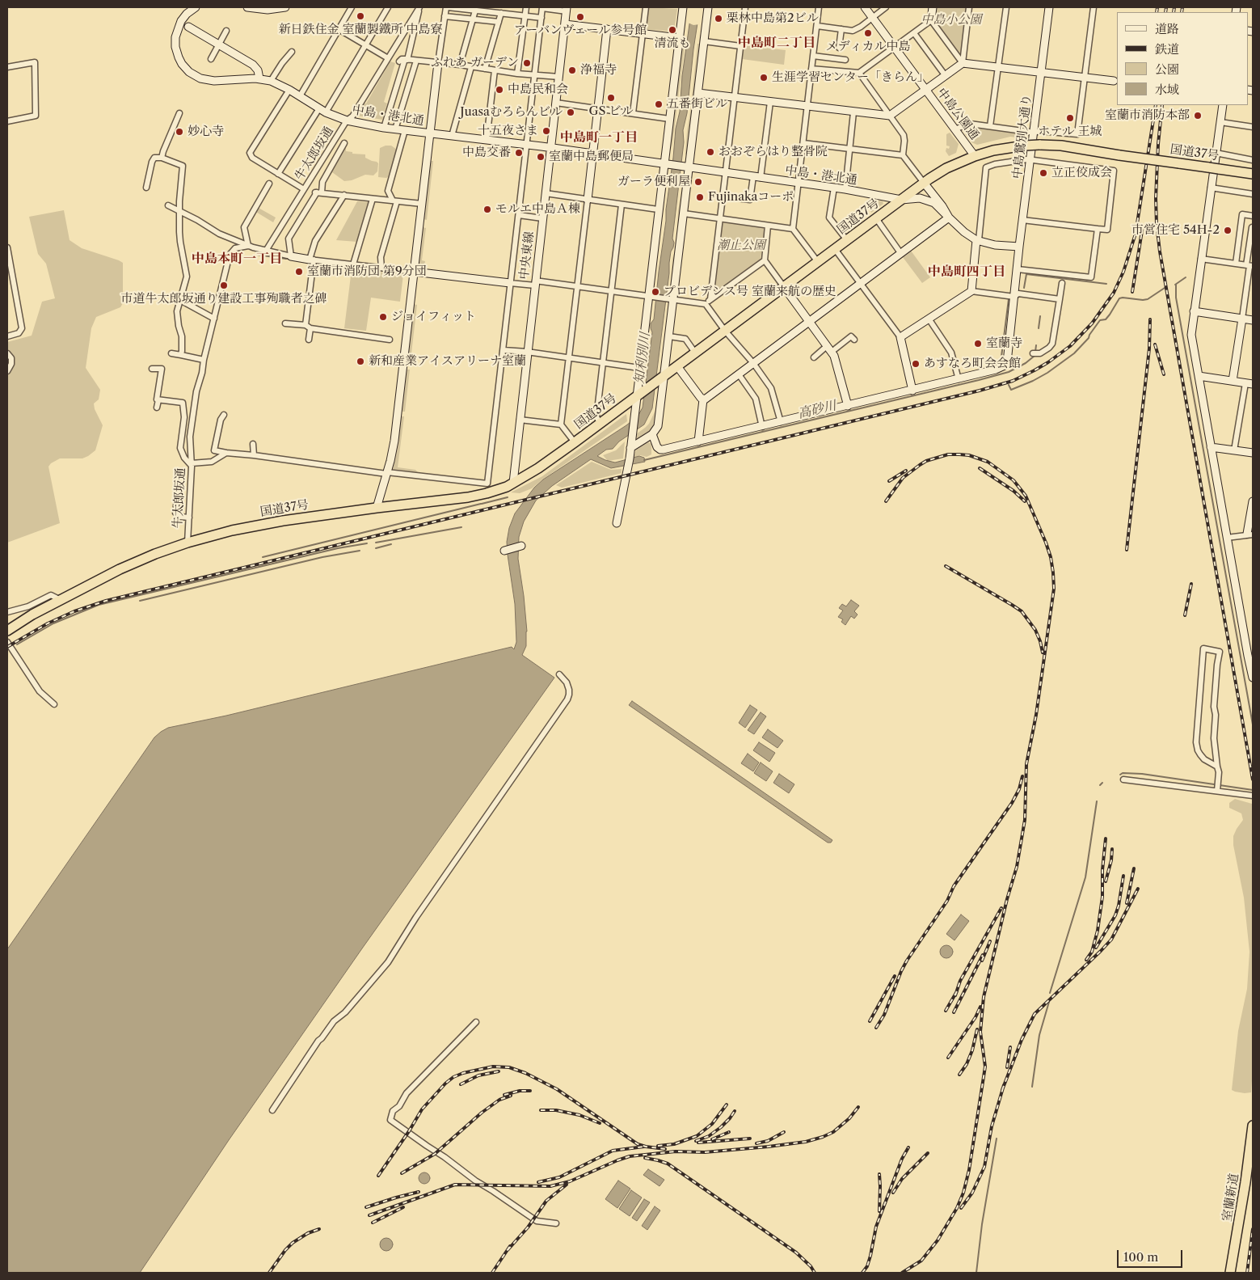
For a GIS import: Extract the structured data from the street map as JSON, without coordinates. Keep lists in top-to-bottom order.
{
  "streets": {
    "highway": ["国道37号", "室蘭新道"],
    "street": [
      "中島公園通",
      "中島・港北通",
      "中島鷲別大通り",
      "牛太郎坂通",
      "中央東線"
    ]
  },
  "crossings": [
    ["中島公園通", "国道37号"],
    ["中島・港北通", "国道37号"],
    ["中島・港北通", "牛太郎坂通"],
    ["中島・港北通", "中央東線"],
    ["国道37号", "牛太郎坂通"],
    ["国道37号", "中央東線"]
  ],
  "districts": [
    "中島町二丁目",
    "中島町一丁目",
    "中島本町一丁目",
    "中島町四丁目"
  ],
  "water": ["知利別川", "高砂川"],
  "parks": ["中島小公園", "潮止公園"],
  "places": [
    "新日鉄住金 室蘭製鐵所 中島寮",
    "アーバンヴェール参号館",
    "栗林中島第2ビル",
    "清流も",
    "メディカル中島",
    "ふれあ ガーデン",
    "浄福寺",
    "生涯学習センター「きらん」",
    "中島民和会",
    "GS ビル",
    "五番街ビル",
    "Juasaむろらんビル",
    "室蘭市消防本部",
    "ホテル 王城",
    "十五夜さま",
    "妙心寺",
    "おおぞらはり整骨院",
    "中島交番",
    "室蘭中島郵便局",
    "立正佼成会",
    "ガーラ便利屋",
    "Fujinakaコーポ",
    "モルエ中島Ａ棟",
    "市営住宅 54H-2",
    "室蘭市消防団 第9分団",
    "市道牛太郎坂通り建設工事殉職者之碑",
    "プロビデンス号 室蘭来航の歴史",
    "ジョイフィット",
    "室蘭寺",
    "新和産業アイスアリーナ室蘭",
    "あすなろ町会会館"
  ],
  "legend": [
    "道路",
    "鉄道",
    "公園",
    "水域"
  ],
  "scale_bar": "100 m"
}
